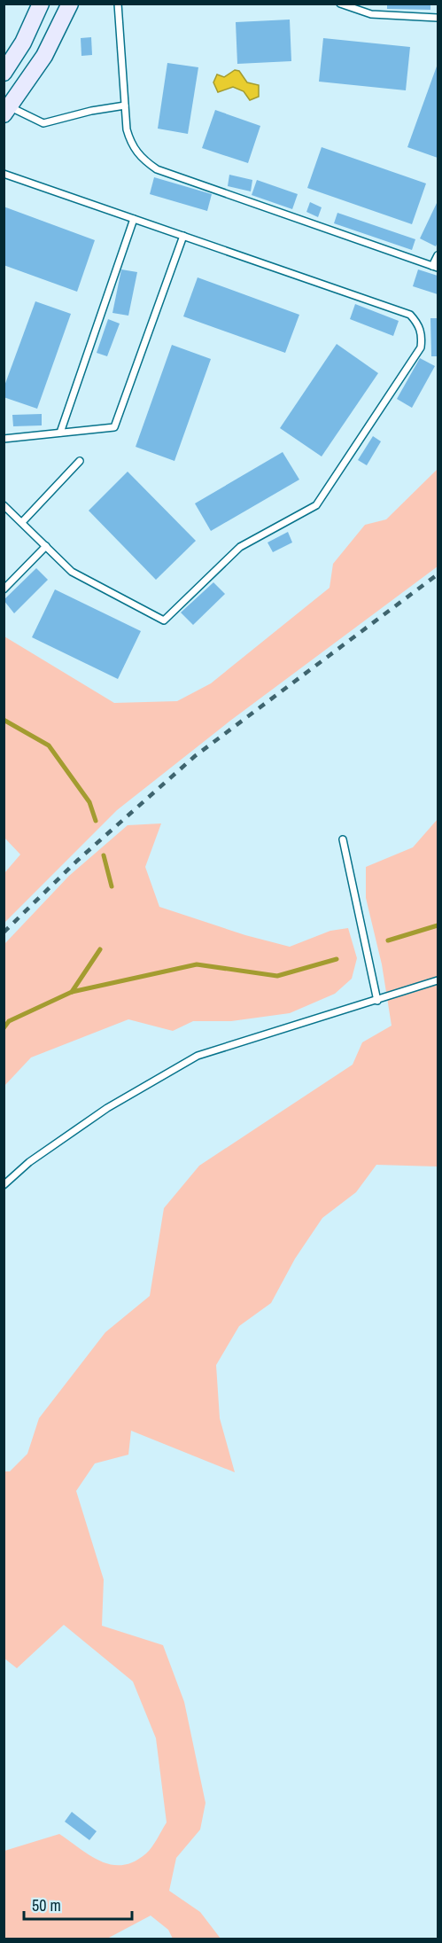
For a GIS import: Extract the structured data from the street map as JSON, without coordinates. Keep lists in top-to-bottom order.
{
  "scale_bar": "50 m"
}
